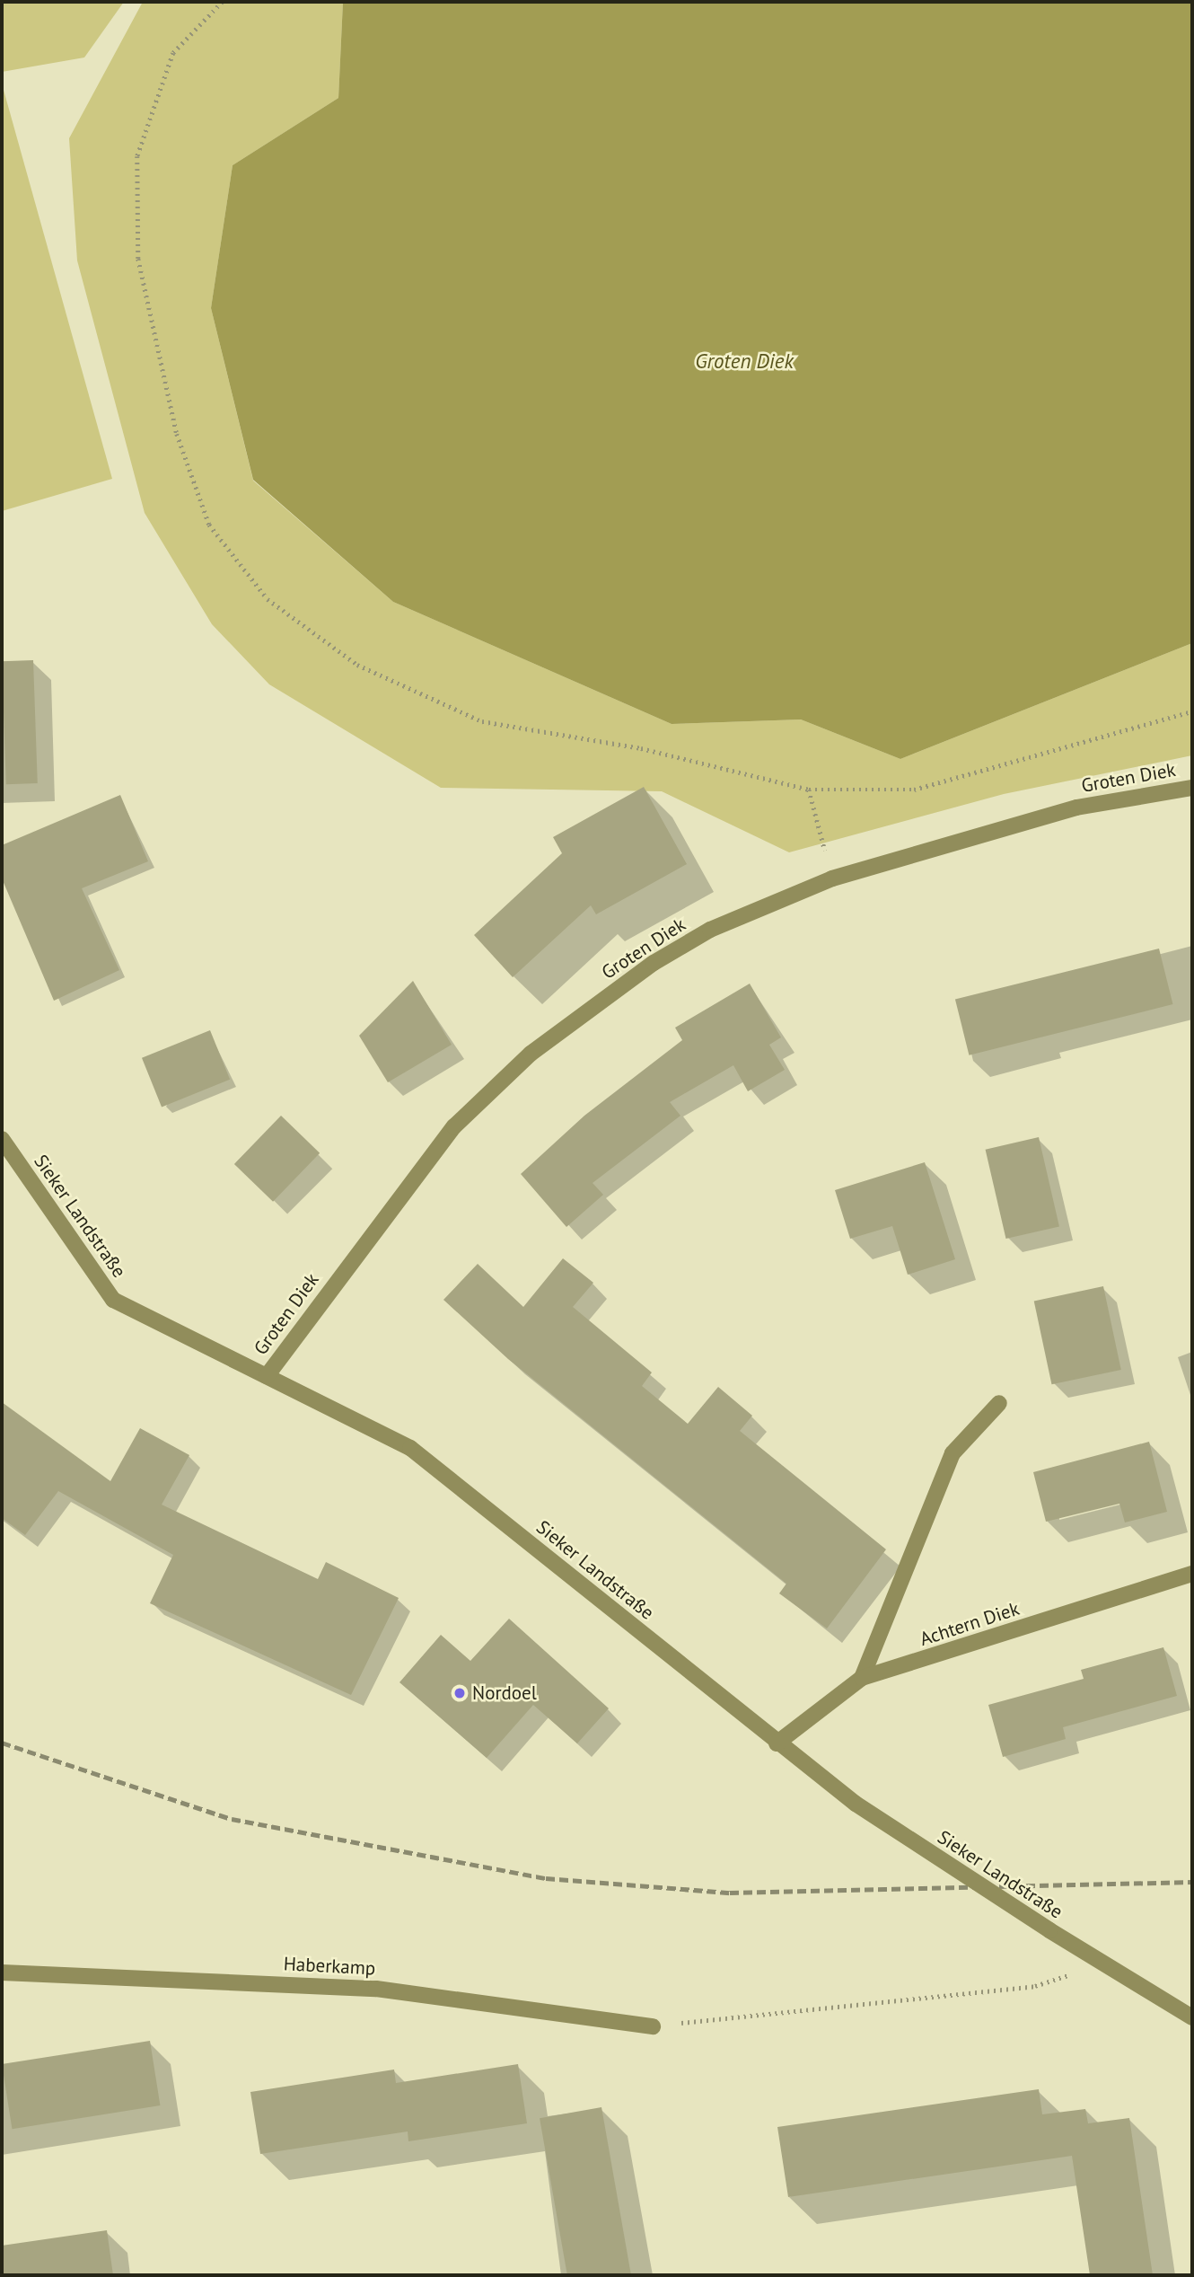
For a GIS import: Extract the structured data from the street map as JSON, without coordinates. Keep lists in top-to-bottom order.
{
  "streets": {
    "street": [
      "Groten Diek",
      "Sieker Landstraße",
      "Achtern Diek",
      "Haberkamp"
    ]
  },
  "crossings": [
    ["Groten Diek", "Sieker Landstraße"],
    ["Sieker Landstraße", "Achtern Diek"]
  ],
  "water": ["Groten Diek"],
  "places": ["Nordoel"]
}
